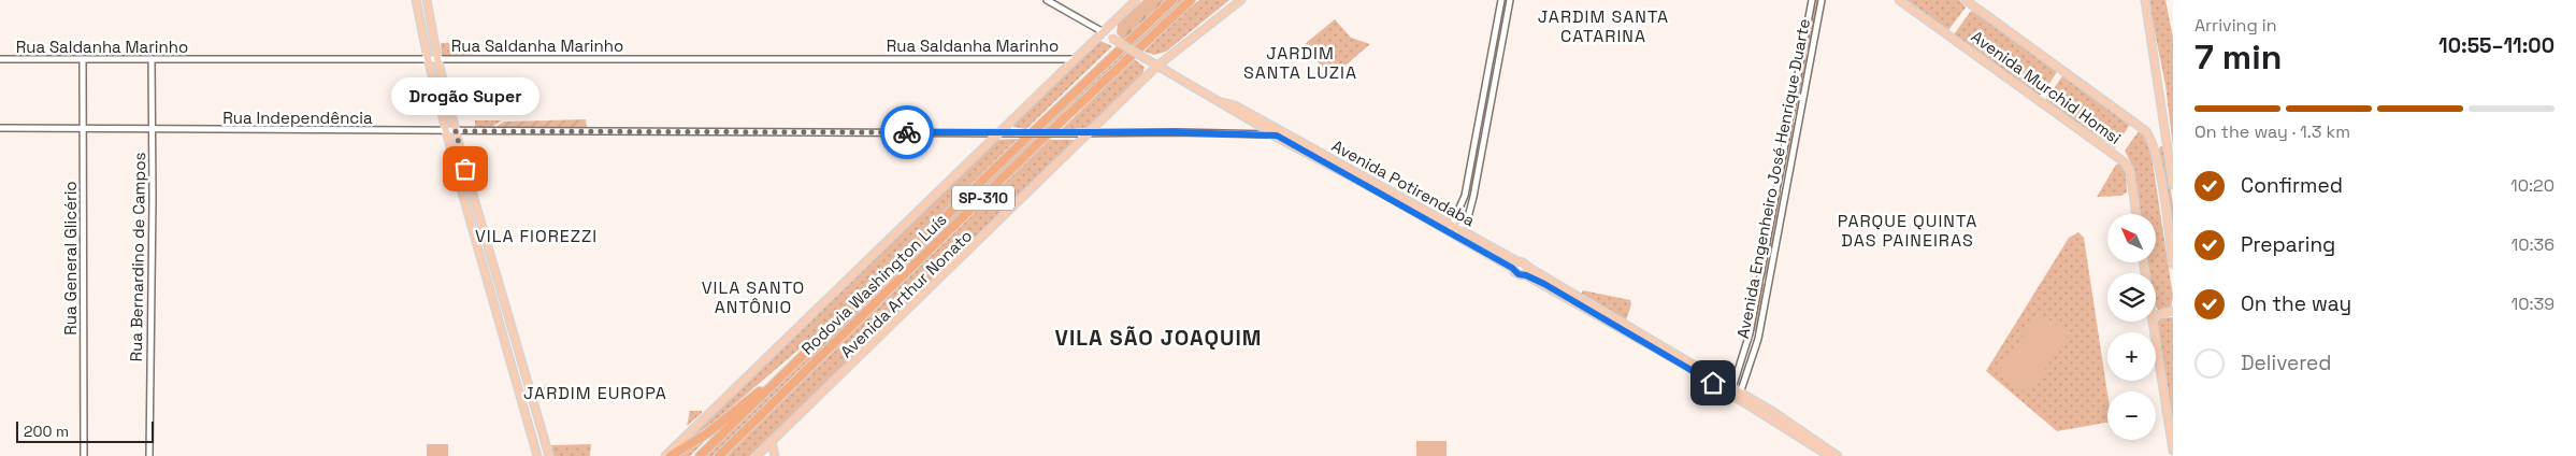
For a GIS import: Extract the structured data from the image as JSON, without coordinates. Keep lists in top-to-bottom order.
{
  "streets": {
    "highway": ["SP-310", "Rodovia Washington Luís"],
    "main road": ["Avenida Murchid Homsi", "Avenida Potirendaba", "Avenida Arthur Nonato"],
    "street": [
      "Rua Saldanha Marinho",
      "Rua Independência",
      "Avenida Engenheiro José Henrique Duarte",
      "Rua Bernardino de Campos",
      "Rua General Glicério"
    ]
  },
  "crossings": [
    ["Rua Saldanha Marinho", "Rua Bernardino de Campos"],
    ["Rua Saldanha Marinho", "Rua General Glicério"],
    ["Rua Independência", "Avenida Potirendaba"],
    ["Rua Independência", "Rua Bernardino de Campos"],
    ["Rua Independência", "Rua General Glicério"],
    ["Rua Independência", "Avenida Arthur Nonato"],
    ["Avenida Potirendaba", "Avenida Arthur Nonato"]
  ],
  "districts": [
    "JARDIM SANTA CATARINA",
    "JARDIM SANTA LUZIA",
    "PARQUE QUINTA DAS PAINEIRAS",
    "VILA FIOREZZI",
    "VILA SANTO ANTÔNIO",
    "VILA SÃO JOAQUIM",
    "JARDIM EUROPA"
  ],
  "places": ["Drogão Super"],
  "scale_bar": "200 m",
  "north": "top left",
  "page": {
    "heading": ["7 min", "Arriving in", "10:55–11:00"],
    "bubble": "Drogão Super",
    "bar": "On the way · 1.3 km",
    "list": [
      ["Confirmed", "10:20"],
      ["Preparing", "10:36"],
      ["On the way", "10:39"],
      "Delivered"
    ],
    "map_buttons": ["+", "−"],
    "scale": "200 m"
  }
}
